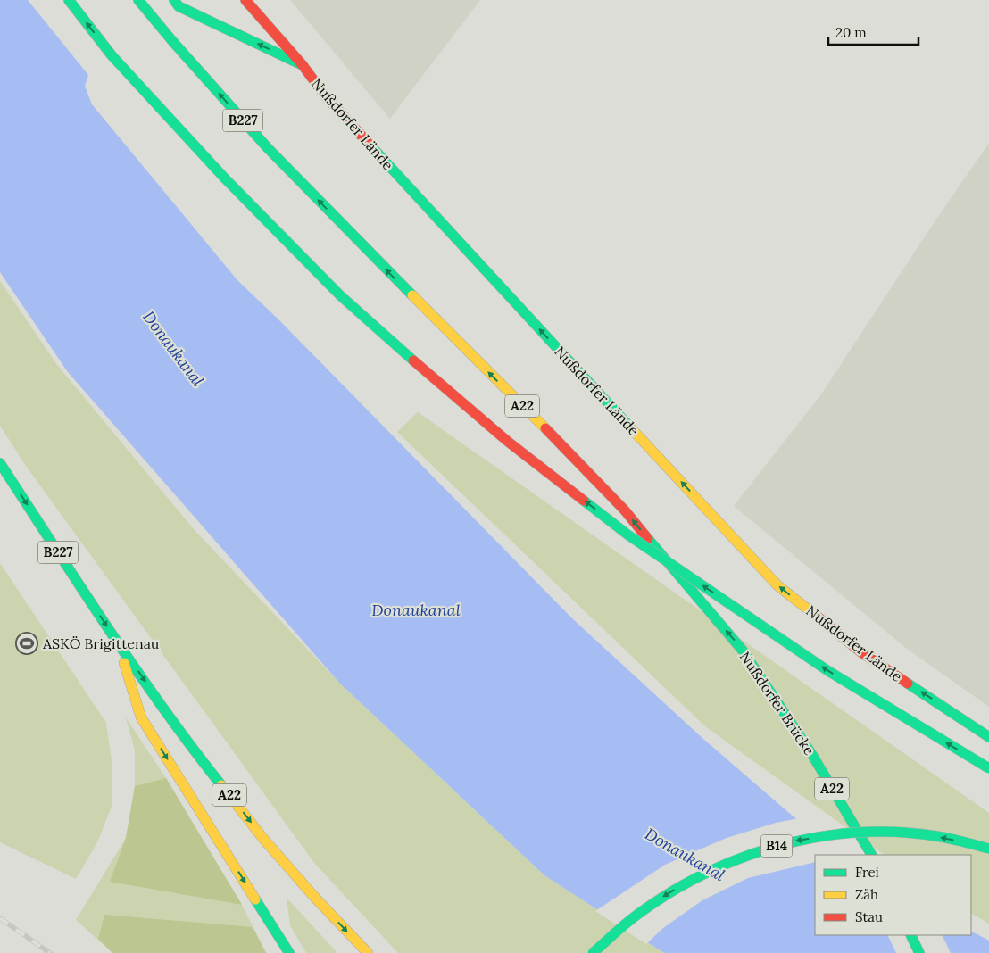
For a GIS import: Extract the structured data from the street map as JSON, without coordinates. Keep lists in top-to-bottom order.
{
  "streets": {
    "main road": [
      "B227",
      "Nußdorfer Lände",
      "A22",
      "Nußdorfer Brücke",
      "B14"
    ]
  },
  "crossings": [
    ["B227", "A22"],
    ["B227", "Nußdorfer Brücke"]
  ],
  "water": ["Donaukanal"],
  "places": {
    "sports": ["ASKÖ Brigittenau"]
  },
  "legend": ["Frei", "Zäh", "Stau"],
  "scale_bar": "20 m"
}
